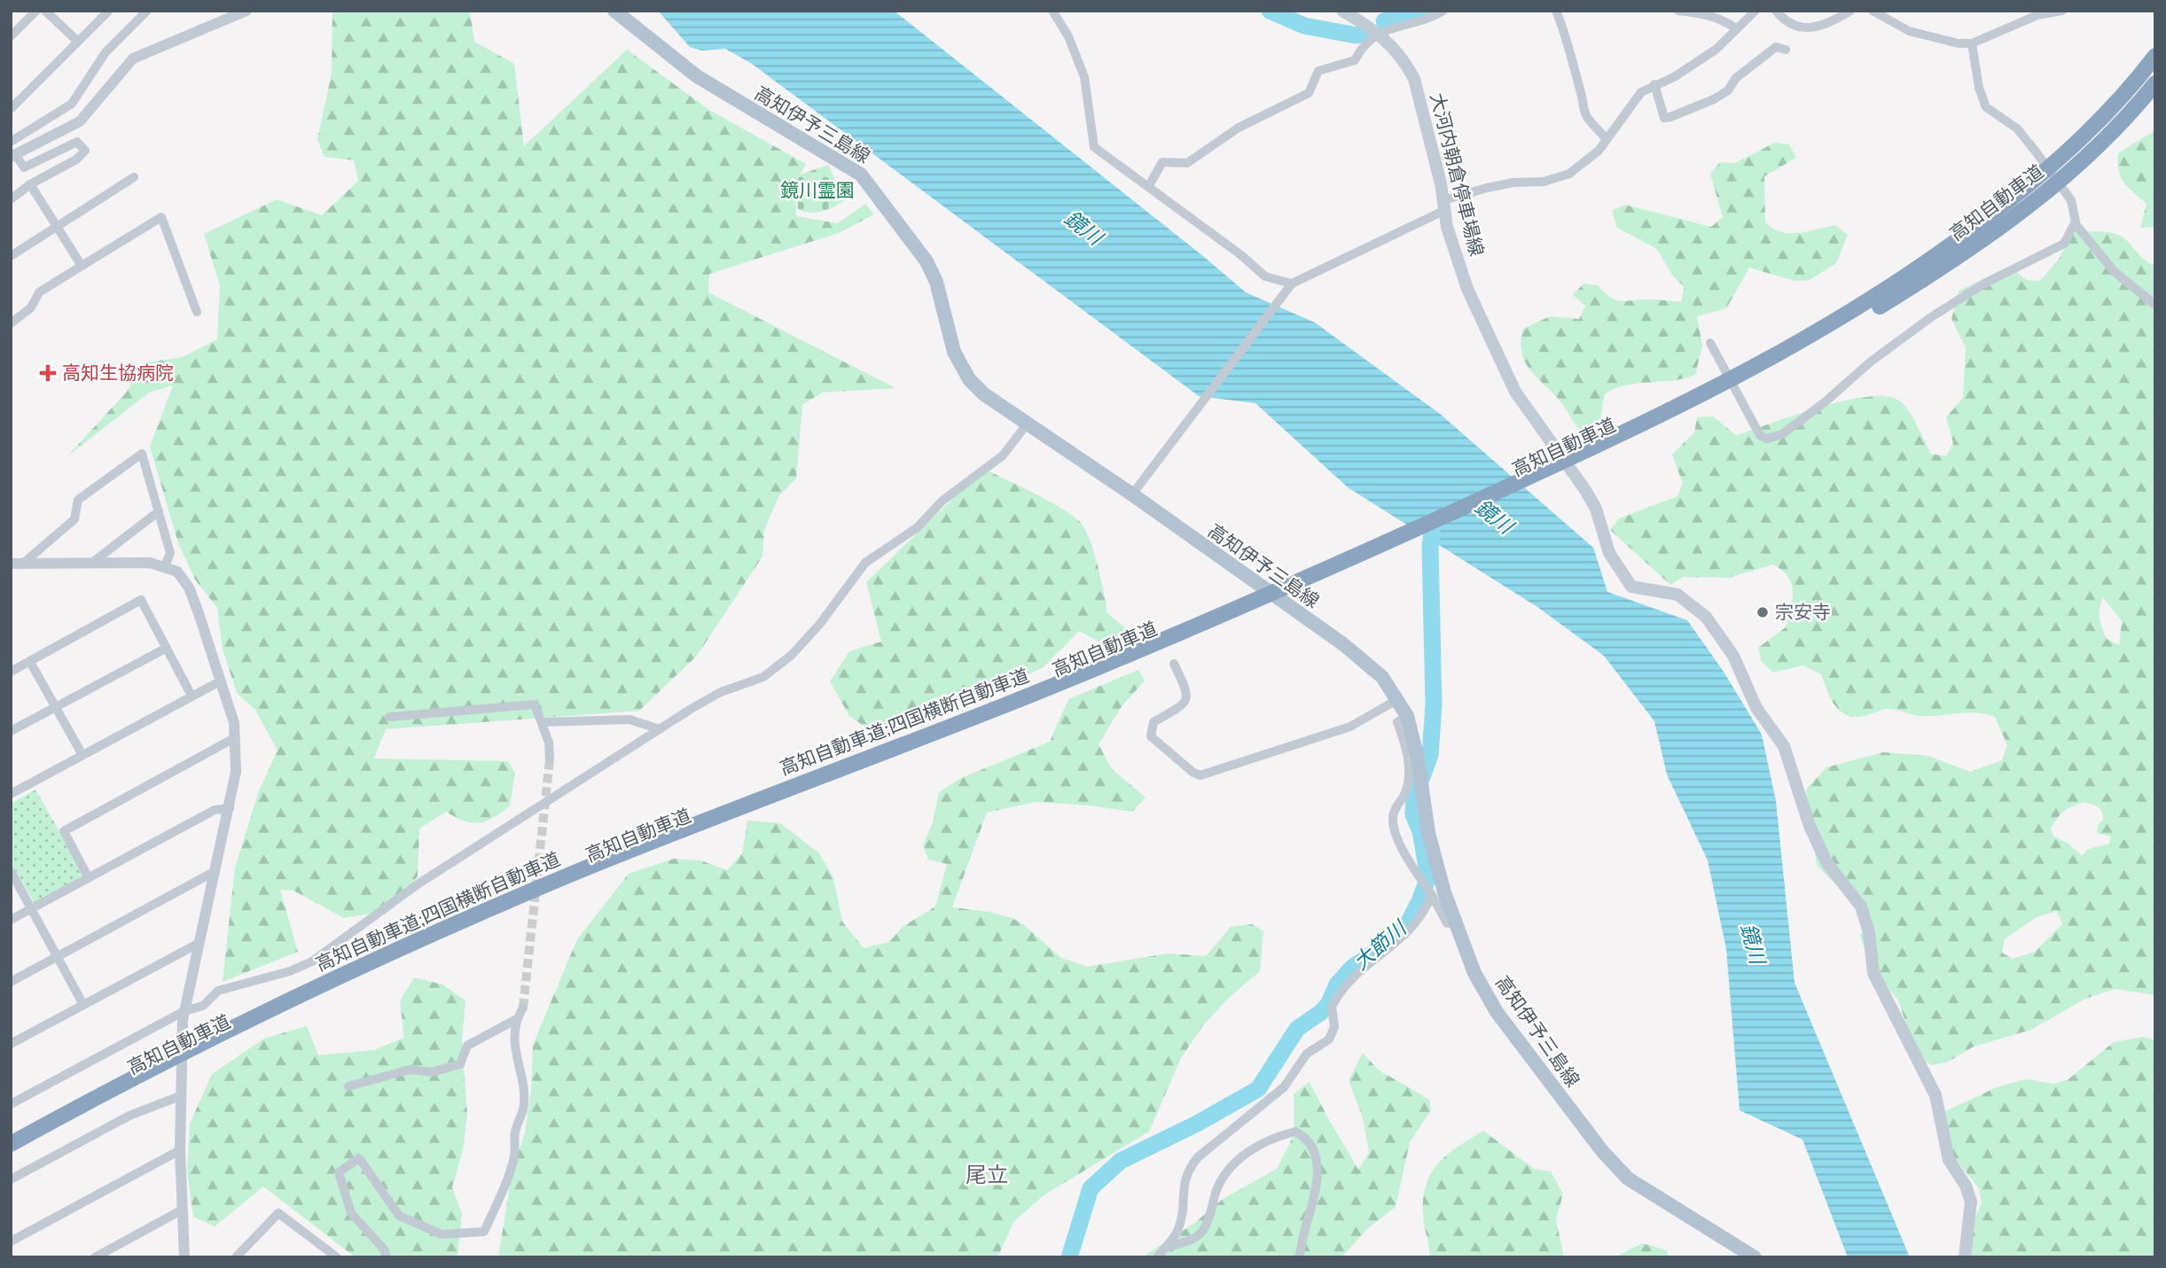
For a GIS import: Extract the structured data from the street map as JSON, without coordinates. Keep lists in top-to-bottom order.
{
  "streets": {
    "highway": ["高知自動車道", "高知自動車道;四国横断自動車道"],
    "main road": ["高知伊予三島線", "大河内朝倉停車場線"]
  },
  "crossings": [
    ["高知自動車道", "高知自動車道;四国横断自動車道"]
  ],
  "districts": ["尾立"],
  "water": ["鏡川", "大節川"],
  "parks": ["鏡川霊園"],
  "places": {
    "health": ["高知生協病院"],
    "other": ["宗安寺"]
  }
}
